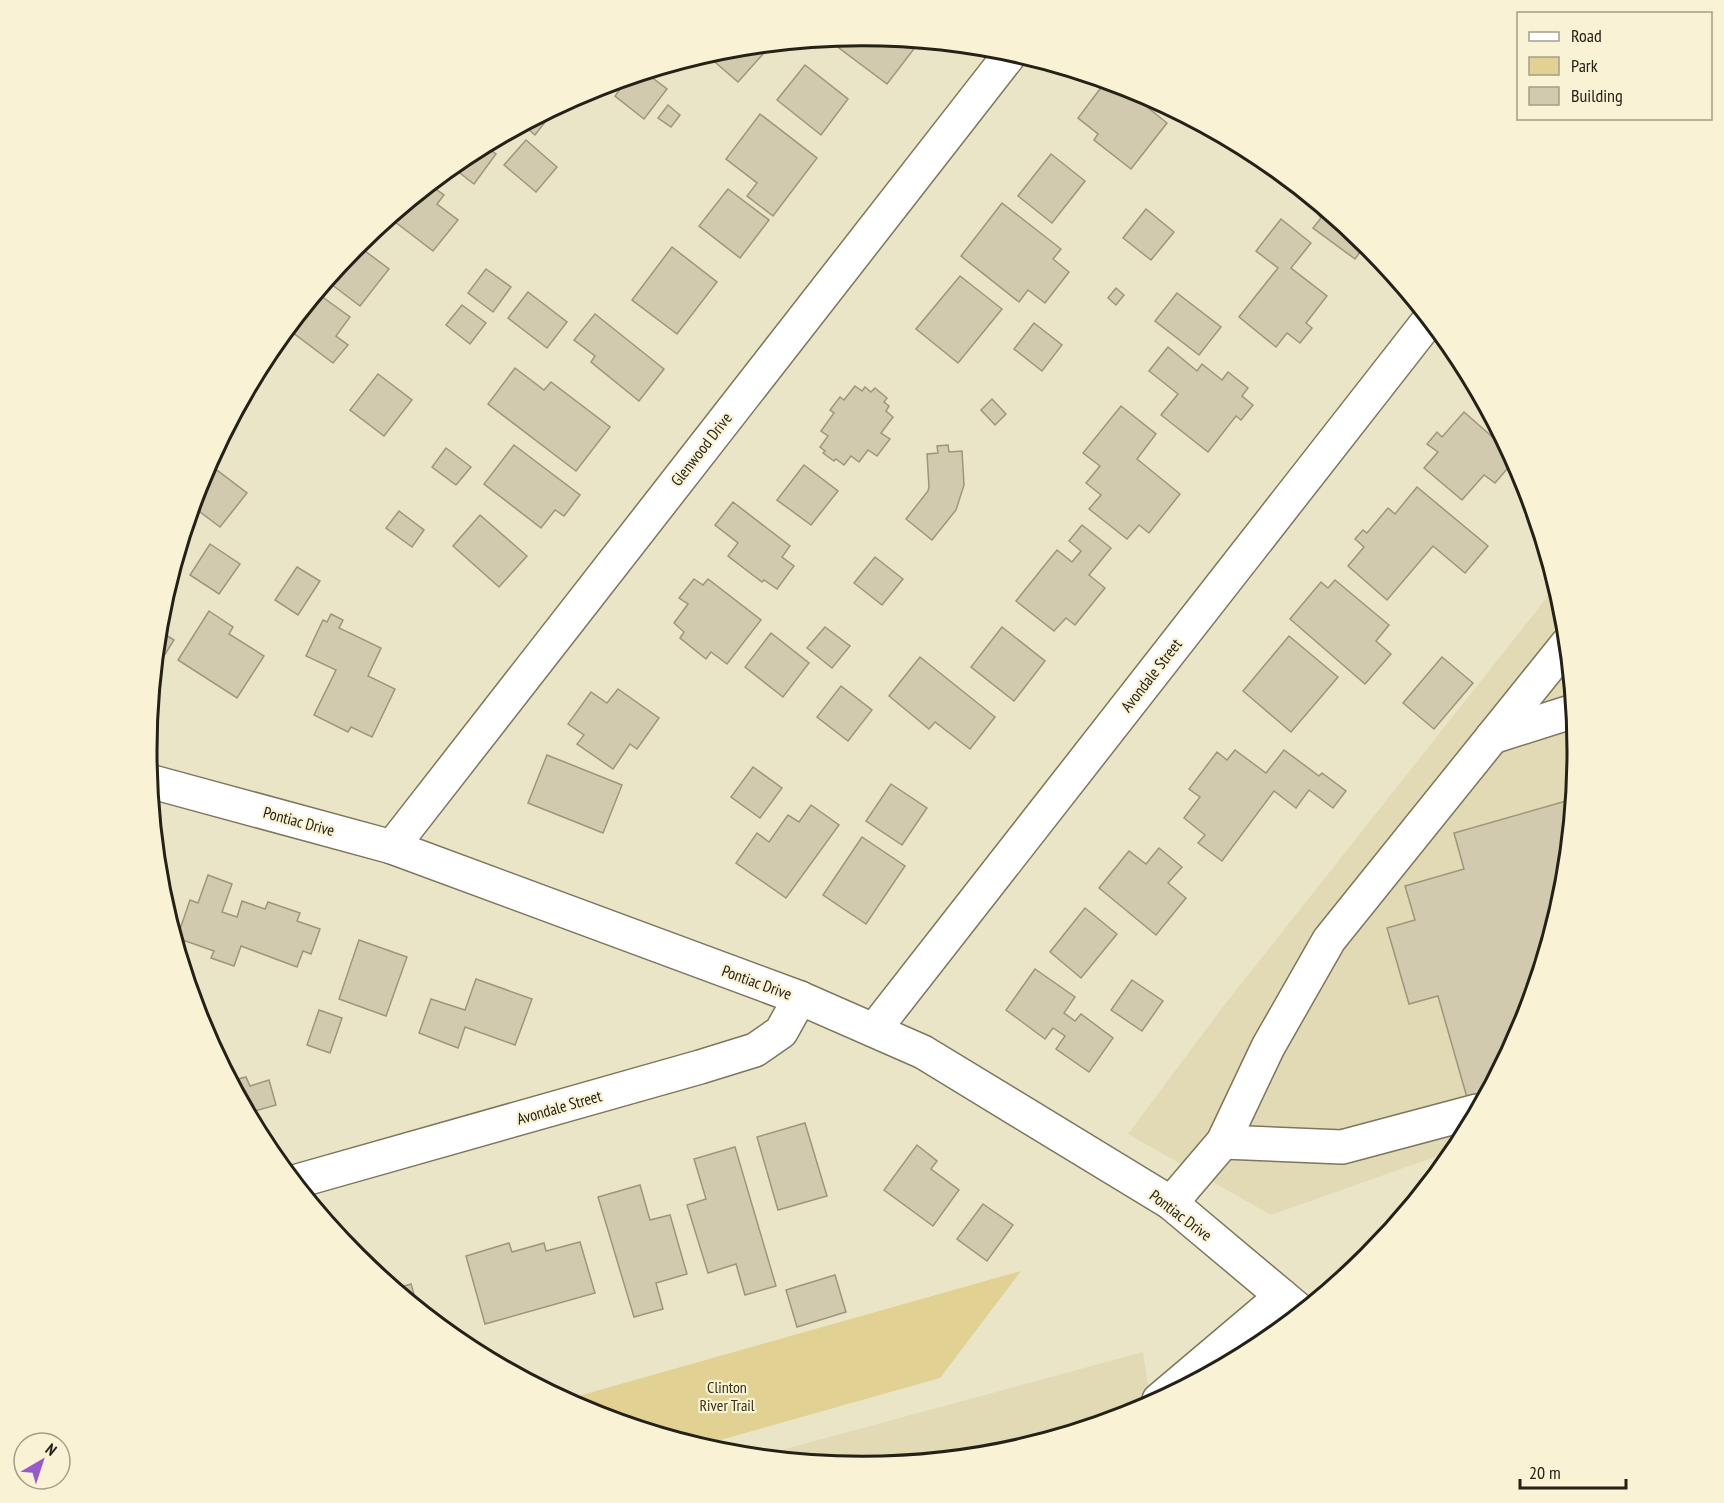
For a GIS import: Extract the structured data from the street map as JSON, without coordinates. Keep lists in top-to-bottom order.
{
  "streets": {
    "street": ["Glenwood Drive", "Avondale Street", "Pontiac Drive"]
  },
  "crossings": [
    ["Glenwood Drive", "Pontiac Drive"],
    ["Avondale Street", "Pontiac Drive"]
  ],
  "parks": ["Clinton River Trail"],
  "legend": ["Road", "Park", "Building"],
  "scale_bar": "20 m",
  "north": "top right"
}
